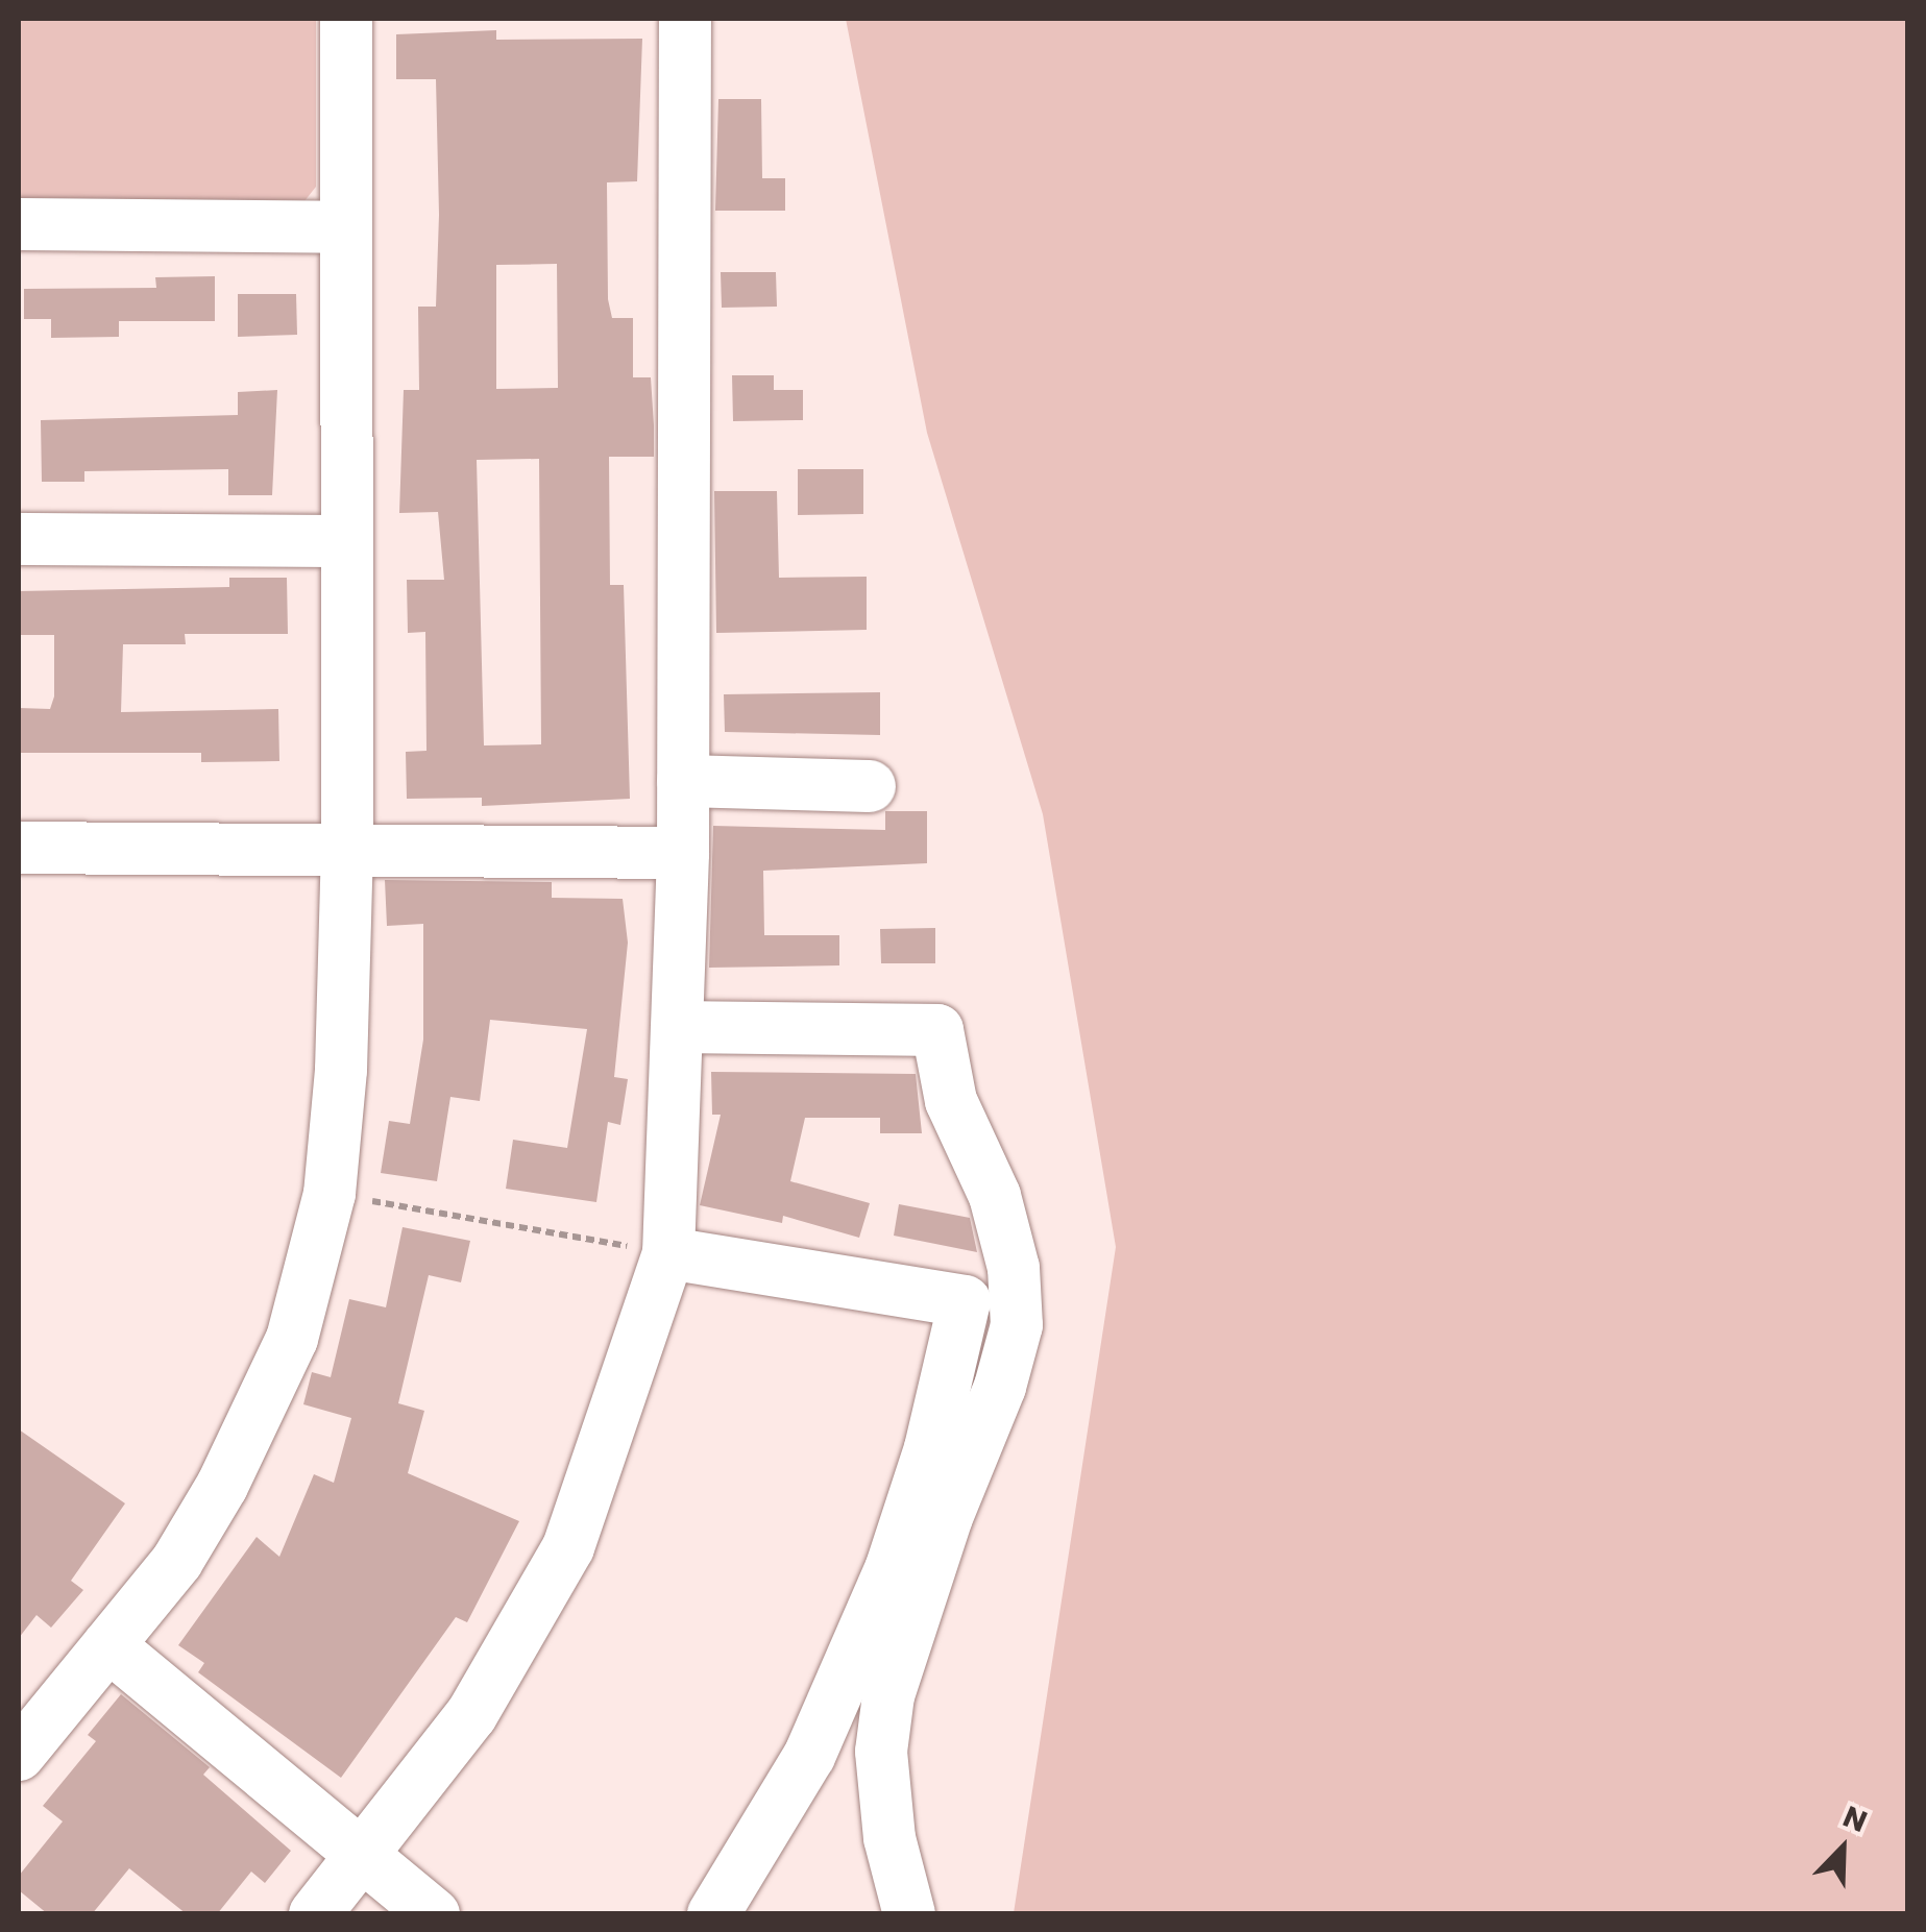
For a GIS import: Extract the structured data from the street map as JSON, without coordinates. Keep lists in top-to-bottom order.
{
  "north": "top right"
}
